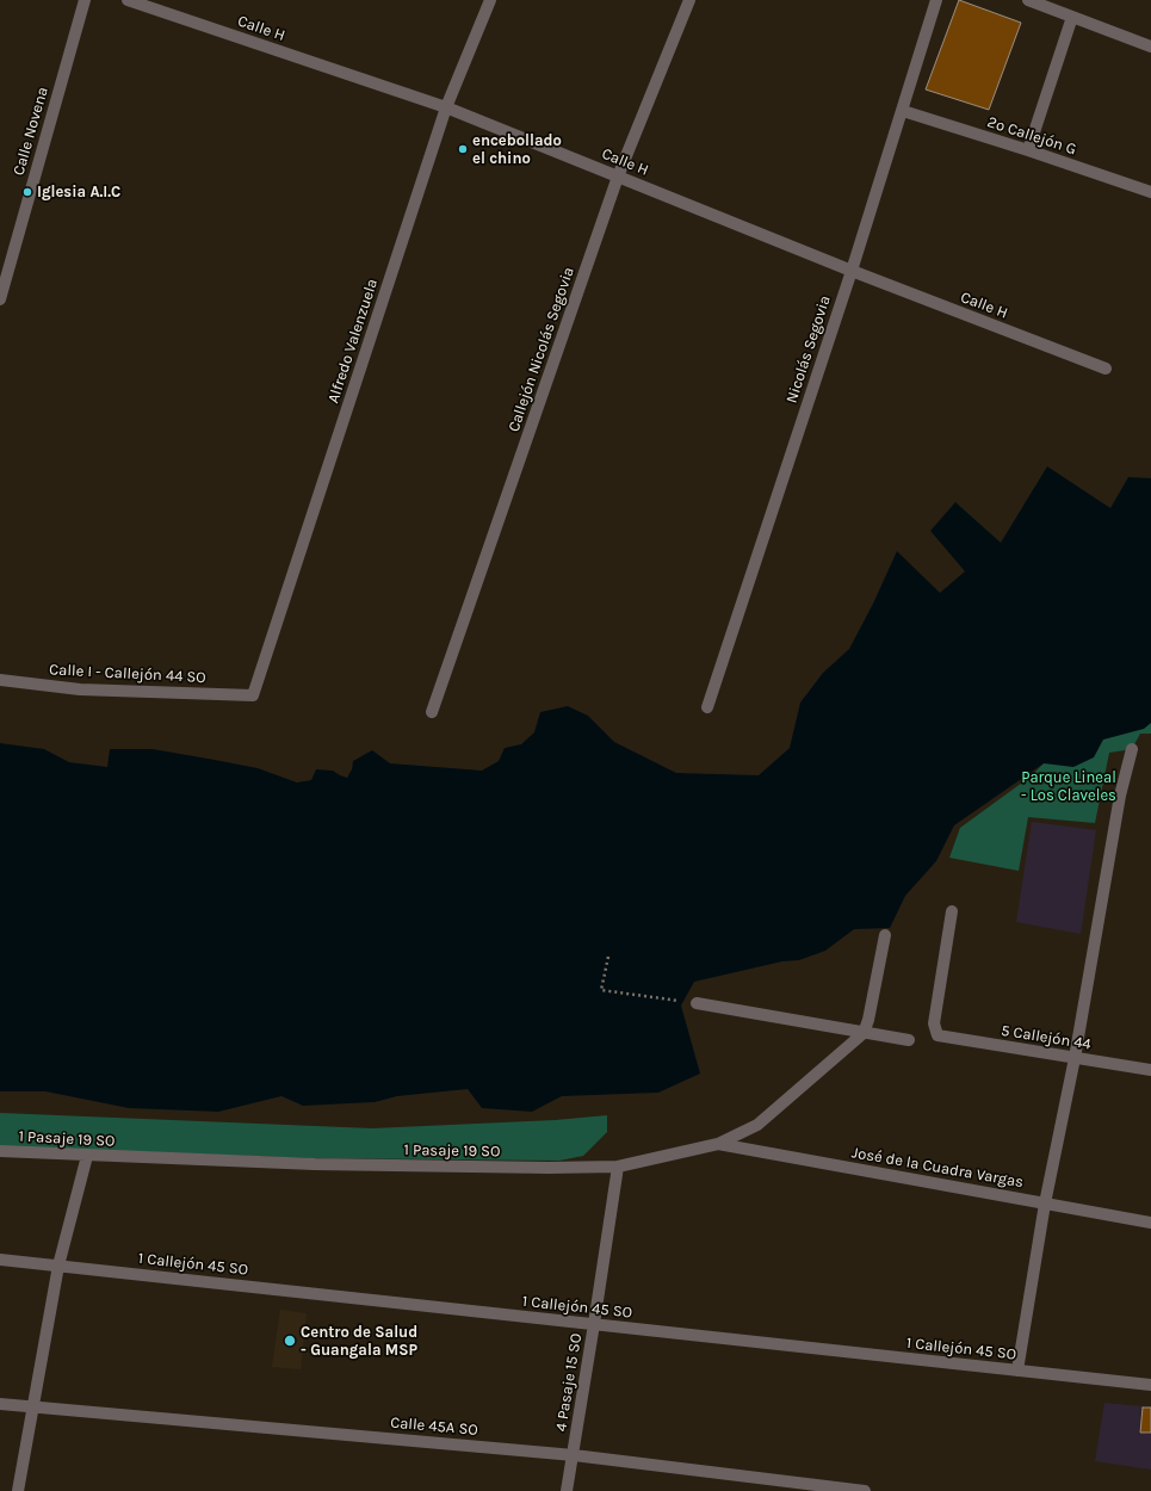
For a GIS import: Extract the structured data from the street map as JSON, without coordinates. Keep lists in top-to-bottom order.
{
  "streets": {
    "street": [
      "Calle H",
      "Calle Novena",
      "2º Callejón G",
      "Alfredo Valenzuela",
      "Callejón Nicolás Segovia",
      "Nicolás Segovia",
      "Calle I - Callejón 44 SO",
      "5 Callejón 44",
      "1 Pasaje 19 SO",
      "José de la Cuadra Vargas",
      "1 Callejón 45 SO",
      "4 Pasaje 15 SO",
      "Calle 45A SO"
    ]
  },
  "crossings": [
    ["Calle H", "Alfredo Valenzuela"],
    ["Calle H", "Callejón Nicolás Segovia"],
    ["Calle H", "Nicolás Segovia"],
    ["2º Callejón G", "Nicolás Segovia"],
    ["Alfredo Valenzuela", "Calle I - Callejón 44 SO"],
    ["1 Pasaje 19 SO", "José de la Cuadra Vargas"],
    ["1 Pasaje 19 SO", "4 Pasaje 15 SO"],
    ["1 Callejón 45 SO", "4 Pasaje 15 SO"],
    ["4 Pasaje 15 SO", "Calle 45A SO"]
  ],
  "parks": ["Parque Lineal - Los Claveles"],
  "places": ["encebollado el chino", "Iglesia A.I.C", "Centro de Salud - Guangala MSP"]
}
